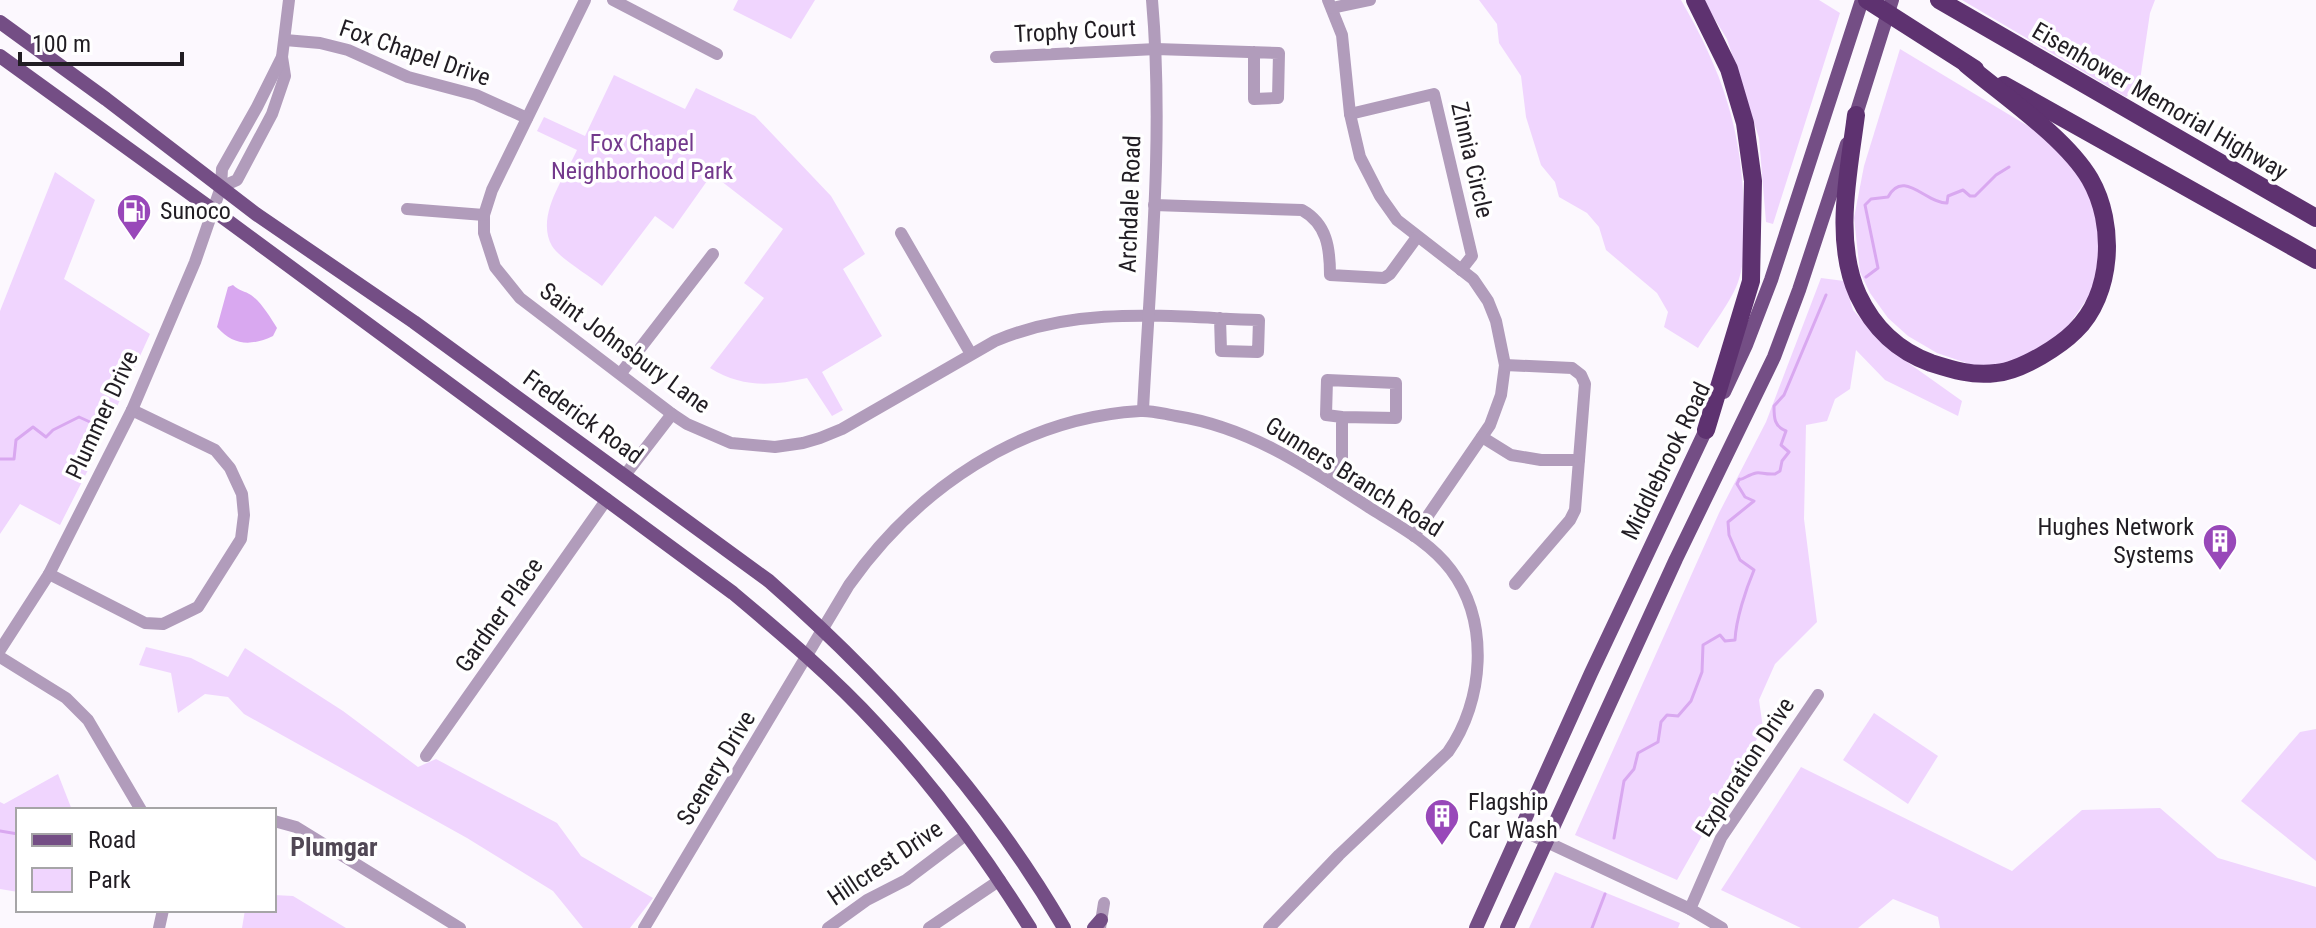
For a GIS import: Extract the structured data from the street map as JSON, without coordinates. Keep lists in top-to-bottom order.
{
  "streets": {
    "highway": ["Eisenhower Memorial Highway"],
    "main road": ["Frederick Road", "Middlebrook Road"],
    "street": [
      "Trophy Court",
      "Fox Chapel Drive",
      "Zinnia Circle",
      "Archdale Road",
      "Saint Johnsbury Lane",
      "Plummer Drive",
      "Gunners Branch Road",
      "Gardner Place",
      "Exploration Drive",
      "Scenery Drive",
      "Hillcrest Drive"
    ]
  },
  "crossings": [
    ["Trophy Court", "Archdale Road"],
    ["Fox Chapel Drive", "Plummer Drive"],
    ["Archdale Road", "Saint Johnsbury Lane"],
    ["Archdale Road", "Gunners Branch Road"],
    ["Plummer Drive", "Frederick Road"],
    ["Frederick Road", "Gunners Branch Road"],
    ["Frederick Road", "Scenery Drive"],
    ["Gunners Branch Road", "Scenery Drive"]
  ],
  "districts": ["Plumgar"],
  "parks": ["Fox Chapel Neighborhood Park"],
  "places": {
    "fuel station": ["Sunoco"],
    "building": ["Hughes Network Systems", "Flagship Car Wash"]
  },
  "legend": ["Road", "Park"],
  "scale_bar": "100 m"
}
